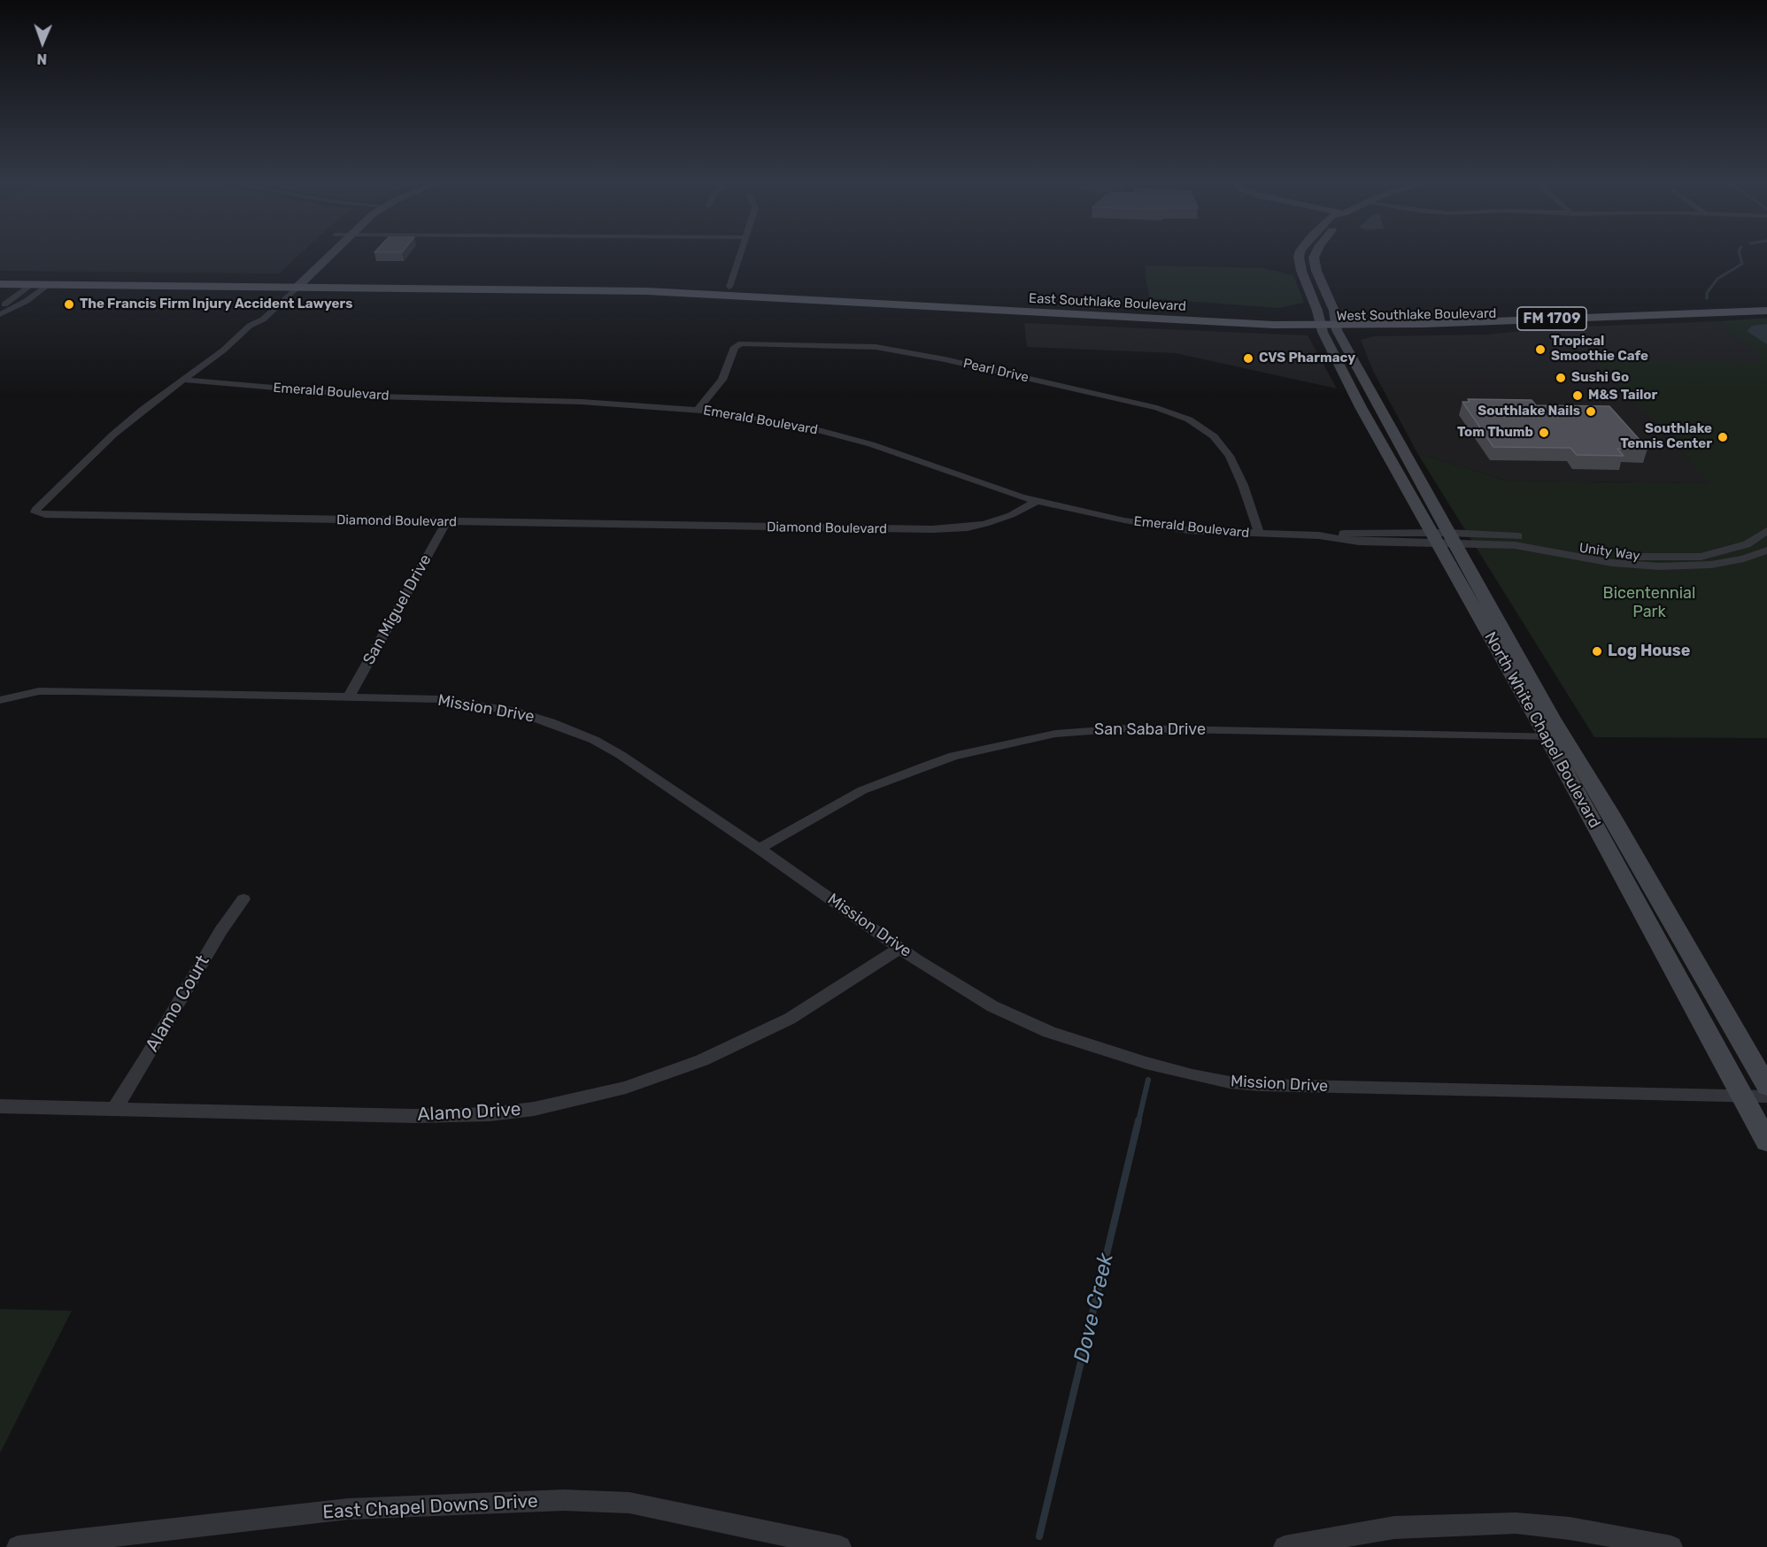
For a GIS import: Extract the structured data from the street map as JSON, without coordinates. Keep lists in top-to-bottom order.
{
  "streets": {
    "main road": [
      "East Southlake Boulevard",
      "West Southlake Boulevard",
      "FM 1709",
      "North White Chapel Boulevard"
    ],
    "street": [
      "Pearl Drive",
      "Emerald Boulevard",
      "Diamond Boulevard",
      "Unity Way",
      "San Miguel Drive",
      "Mission Drive",
      "San Saba Drive",
      "Alamo Court",
      "Alamo Drive",
      "East Chapel Downs Drive"
    ]
  },
  "crossings": [
    ["East Southlake Boulevard", "West Southlake Boulevard"],
    ["East Southlake Boulevard", "Diamond Boulevard"],
    ["East Southlake Boulevard", "North White Chapel Boulevard"],
    ["West Southlake Boulevard", "North White Chapel Boulevard"],
    ["Pearl Drive", "Emerald Boulevard"],
    ["Emerald Boulevard", "Diamond Boulevard"],
    ["Emerald Boulevard", "Unity Way"],
    ["Emerald Boulevard", "North White Chapel Boulevard"],
    ["Diamond Boulevard", "San Miguel Drive"],
    ["Unity Way", "North White Chapel Boulevard"],
    ["San Miguel Drive", "Mission Drive"],
    ["Mission Drive", "San Saba Drive"],
    ["Mission Drive", "North White Chapel Boulevard"],
    ["Mission Drive", "Alamo Drive"],
    ["San Saba Drive", "North White Chapel Boulevard"],
    ["Alamo Court", "Alamo Drive"]
  ],
  "water": ["Dove Creek"],
  "parks": ["Bicentennial Park"],
  "places": [
    "The Francis Firm Injury Accident Lawyers",
    "Tropical Smoothie Cafe",
    "CVS Pharmacy",
    "Sushi Go",
    "M&S Tailor",
    "Southlake Nails",
    "Tom Thumb",
    "Southlake Tennis Center",
    "Log House"
  ],
  "north": "bottom"
}
